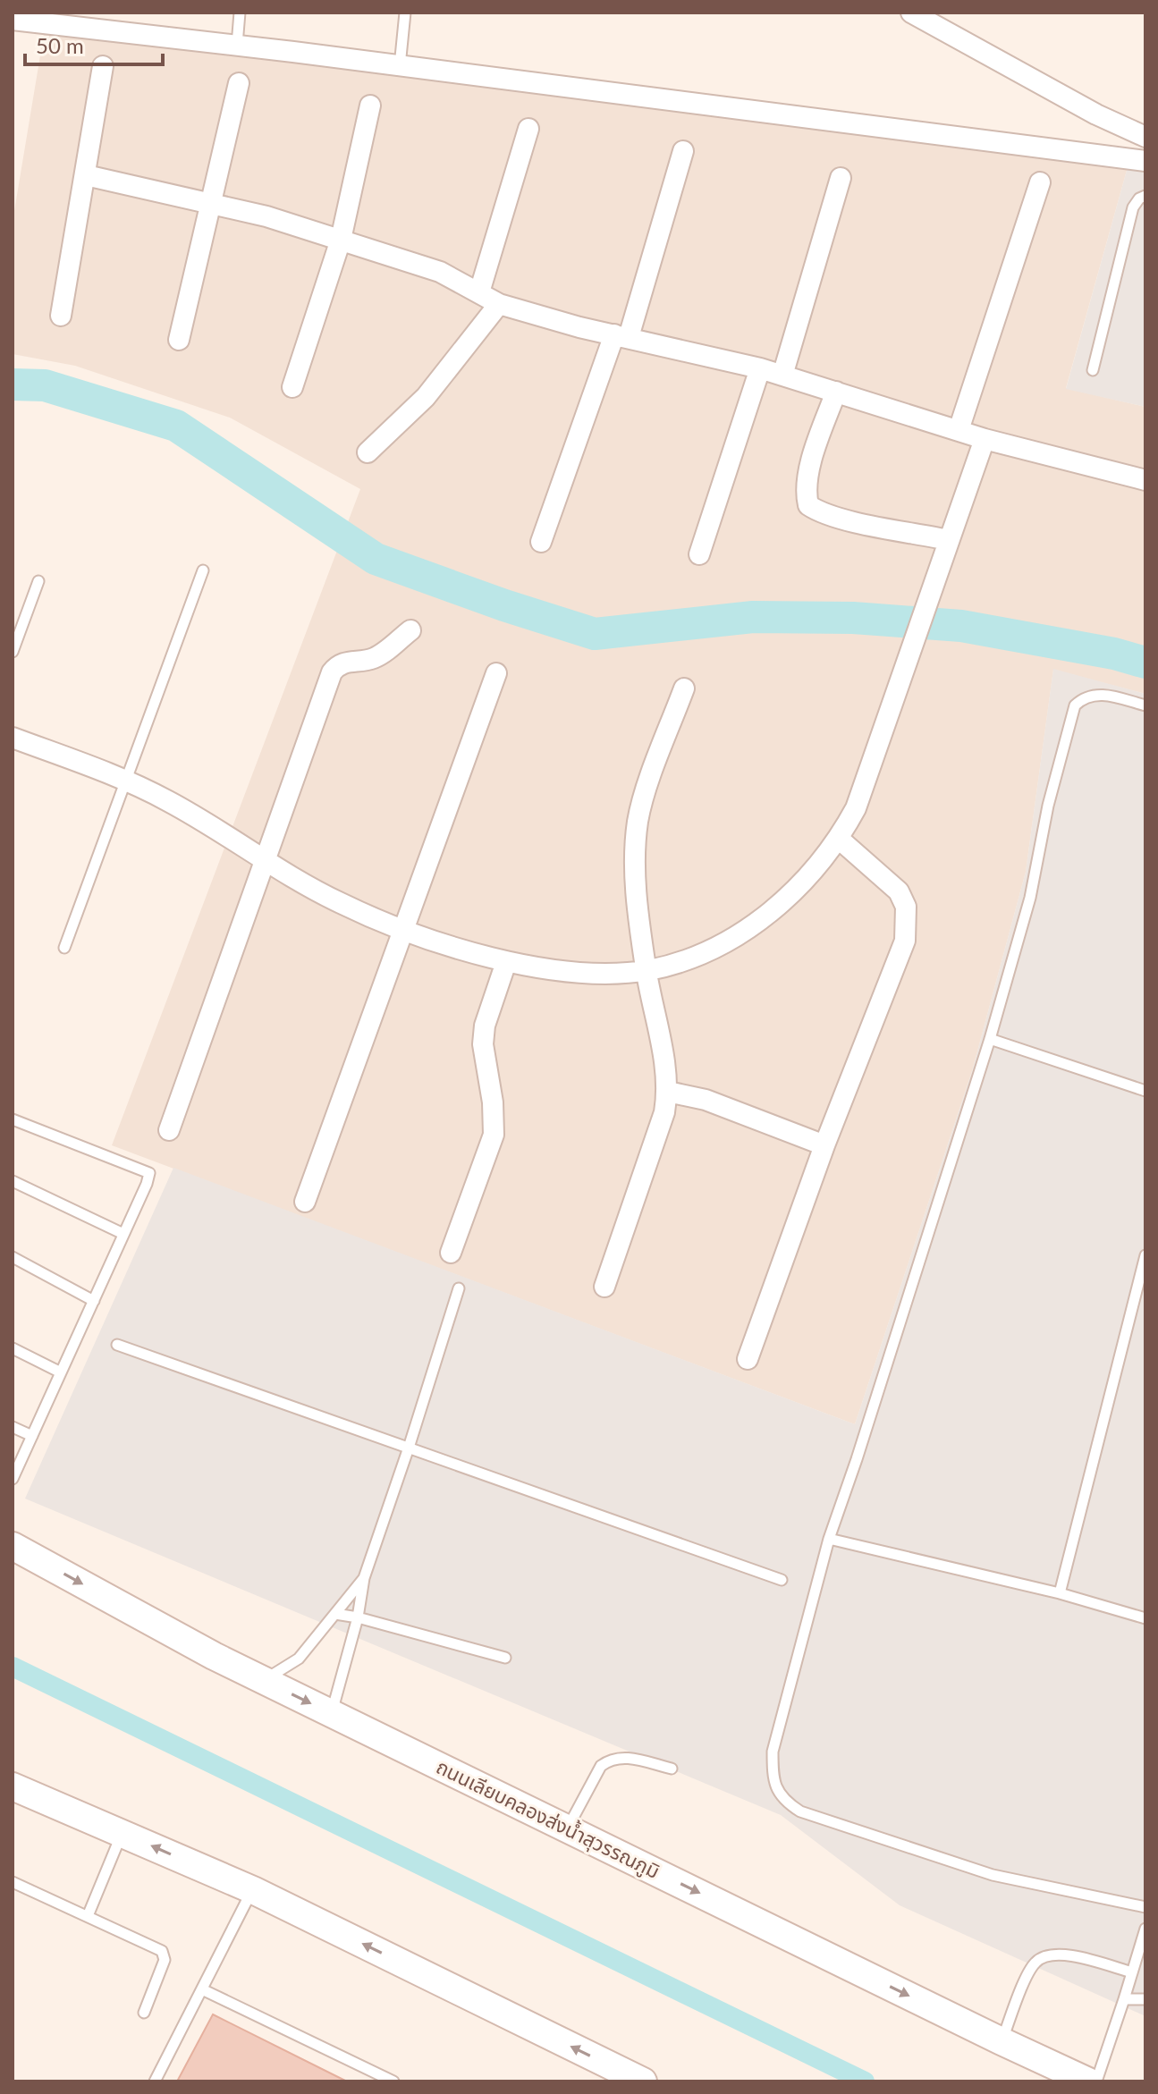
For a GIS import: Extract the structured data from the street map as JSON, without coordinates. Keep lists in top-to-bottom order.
{
  "streets": {
    "main road": ["ถนนเลียบคลองส่งน้ำสุวรรณภูมิ"]
  },
  "scale_bar": "50 m"
}
